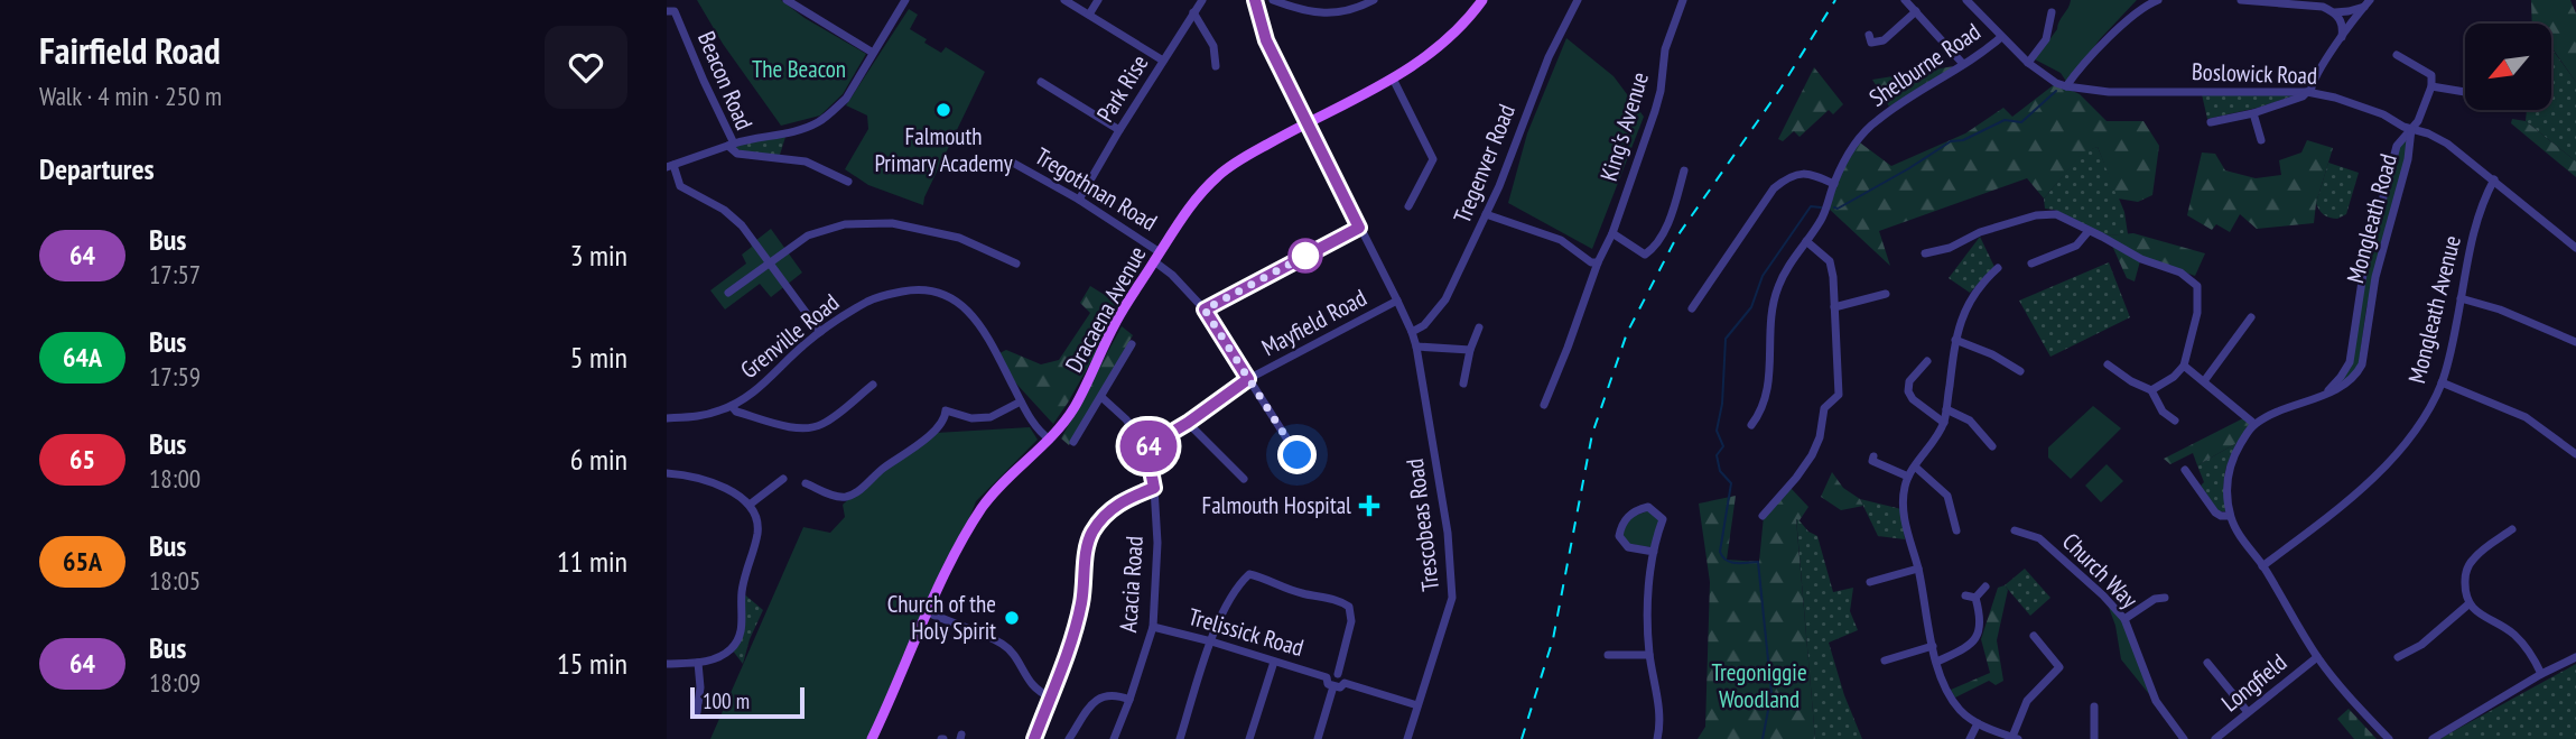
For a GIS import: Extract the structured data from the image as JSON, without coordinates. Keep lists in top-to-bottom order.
{
  "streets": {
    "main road": ["Dracaena Avenue"],
    "street": [
      "Shelburne Road",
      "Boslowick Road",
      "Beacon Road",
      "Park Rise",
      "King's Avenue",
      "Tregenver Road",
      "Tregothnan Road",
      "Mongleath Road",
      "Mongleath Avenue",
      "Mayfield Road",
      "Grenville Road",
      "Trescobeas Road",
      "Church Way",
      "Acacia Road",
      "Trelissick Road",
      "Longfield"
    ]
  },
  "crossings": [
    ["Shelburne Road", "Boslowick Road"],
    ["Boslowick Road", "Mongleath Road"],
    ["Boslowick Road", "Mongleath Avenue"],
    ["Park Rise", "Tregothnan Road"],
    ["Tregenver Road", "Trescobeas Road"],
    ["Tregothnan Road", "Dracaena Avenue"],
    ["Tregothnan Road", "Mayfield Road"],
    ["Dracaena Avenue", "Grenville Road"],
    ["Dracaena Avenue", "Trescobeas Road"],
    ["Mayfield Road", "Trescobeas Road"],
    ["Mayfield Road", "Acacia Road"],
    ["Acacia Road", "Trelissick Road"]
  ],
  "parks": ["The Beacon", "Tregoniggie Woodland"],
  "places": {
    "other": ["Falmouth Primary Academy", "Church of the Holy Spirit"],
    "health": ["Falmouth Hospital"]
  },
  "lines": ["bus line 64"],
  "scale_bar": "100 m",
  "north": "bottom left",
  "page": {
    "heading": [
      ["Fairfield Road", "Walk · 4 min · 250 m"],
      "Departures"
    ],
    "on_map": "64",
    "list": [
      {
        "mark": "64",
        "name": "Bus",
        "note": "17:57",
        "value": "3 min"
      },
      {
        "mark": "64A",
        "name": "Bus",
        "note": "17:59",
        "value": "5 min"
      },
      {
        "mark": "65",
        "name": "Bus",
        "note": "18:00",
        "value": "6 min"
      },
      {
        "mark": "65A",
        "name": "Bus",
        "note": "18:05",
        "value": "11 min"
      },
      {
        "mark": "64",
        "name": "Bus",
        "note": "18:09",
        "value": "15 min"
      }
    ],
    "scale": "100 m"
  }
}
